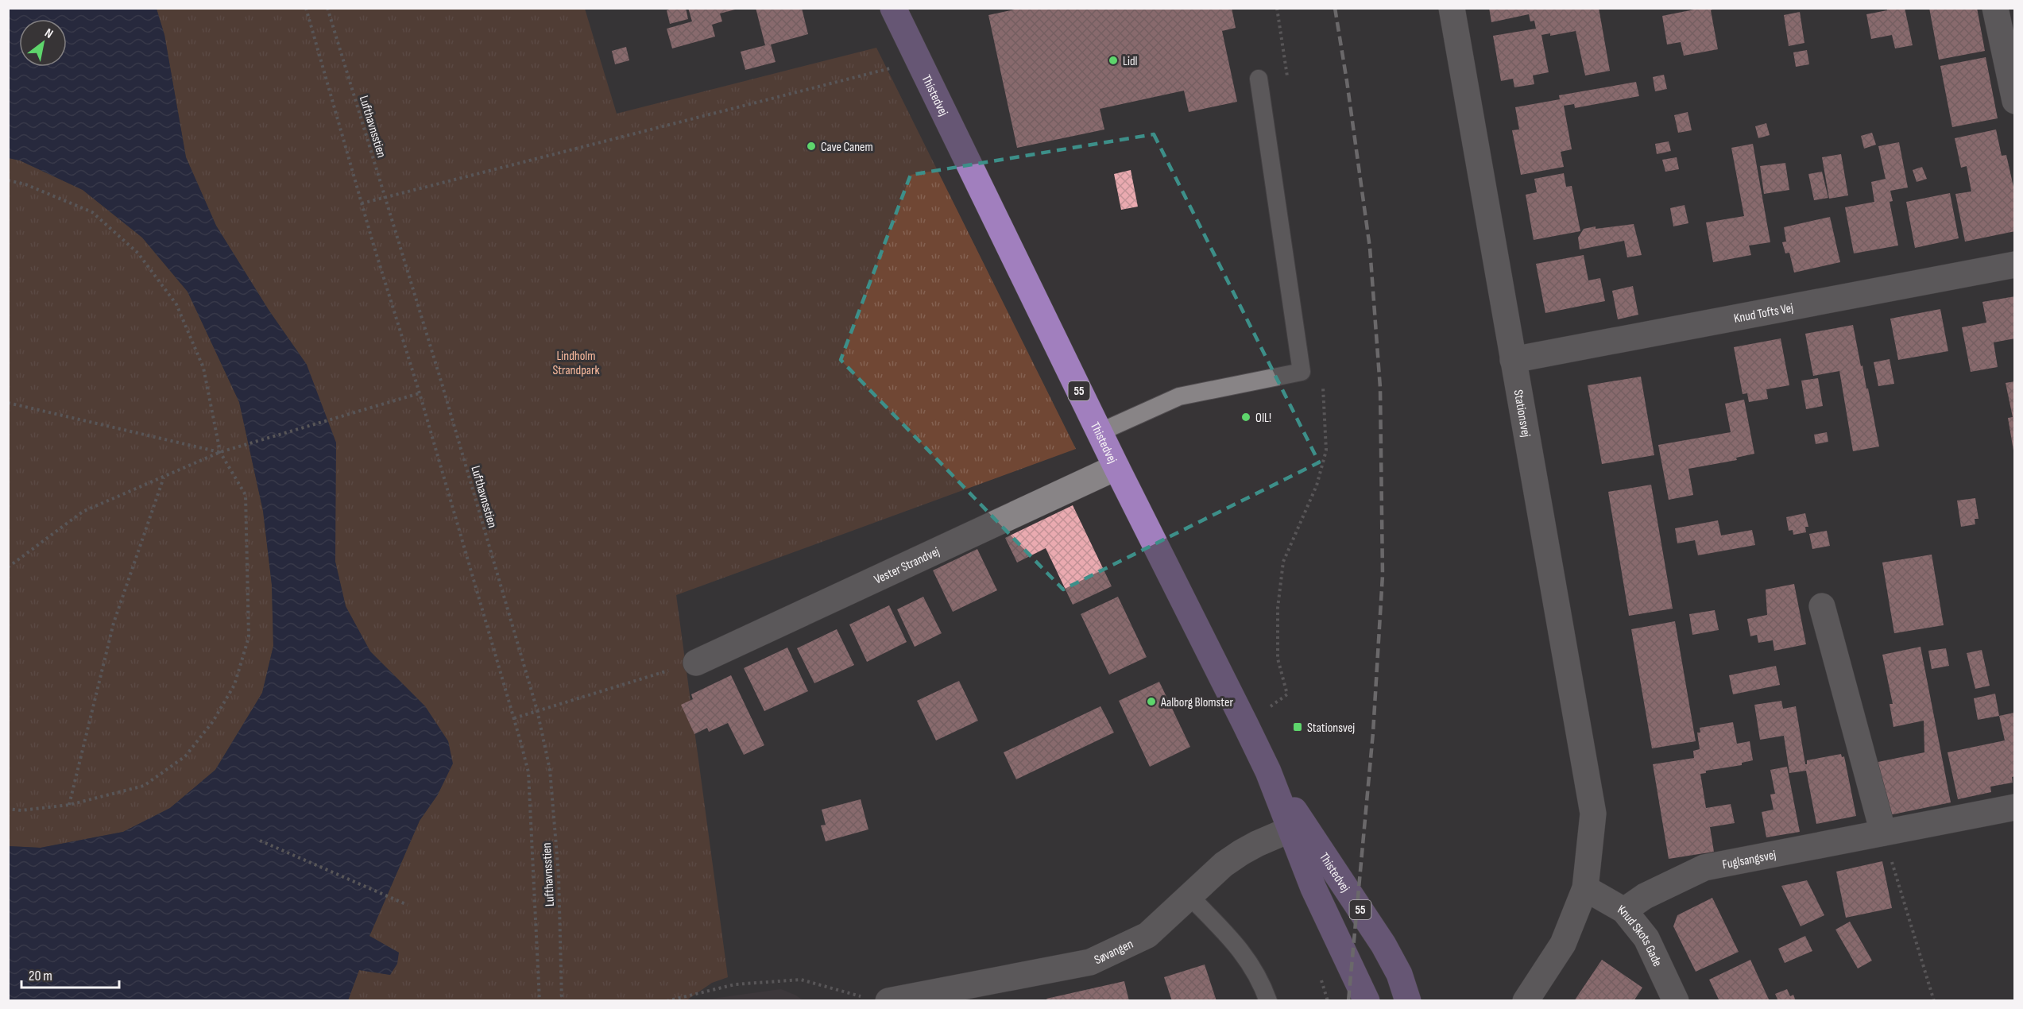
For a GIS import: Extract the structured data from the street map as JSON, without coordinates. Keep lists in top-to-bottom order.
{
  "streets": {
    "main road": ["Thistedvej", "55"],
    "street": [
      "Knud Tofts Vej",
      "Stationsvej",
      "Vester Strandvej",
      "Fuglsangsvej",
      "Knud Skots Gade",
      "Søvangen"
    ],
    "path": ["Lufthavnsstien"]
  },
  "crossings": [
    ["Thistedvej", "Vester Strandvej"],
    ["Thistedvej", "Søvangen"],
    ["Knud Tofts Vej", "Stationsvej"],
    ["Stationsvej", "Knud Skots Gade"],
    ["Fuglsangsvej", "Knud Skots Gade"]
  ],
  "parks": ["Lindholm Strandpark"],
  "places": {
    "other": [
      "Lidl",
      "Cave Canem",
      "OIL!",
      "Aalborg Blomster"
    ],
    "transit": ["Stationsvej"]
  },
  "scale_bar": "20 m",
  "north": "top right"
}
